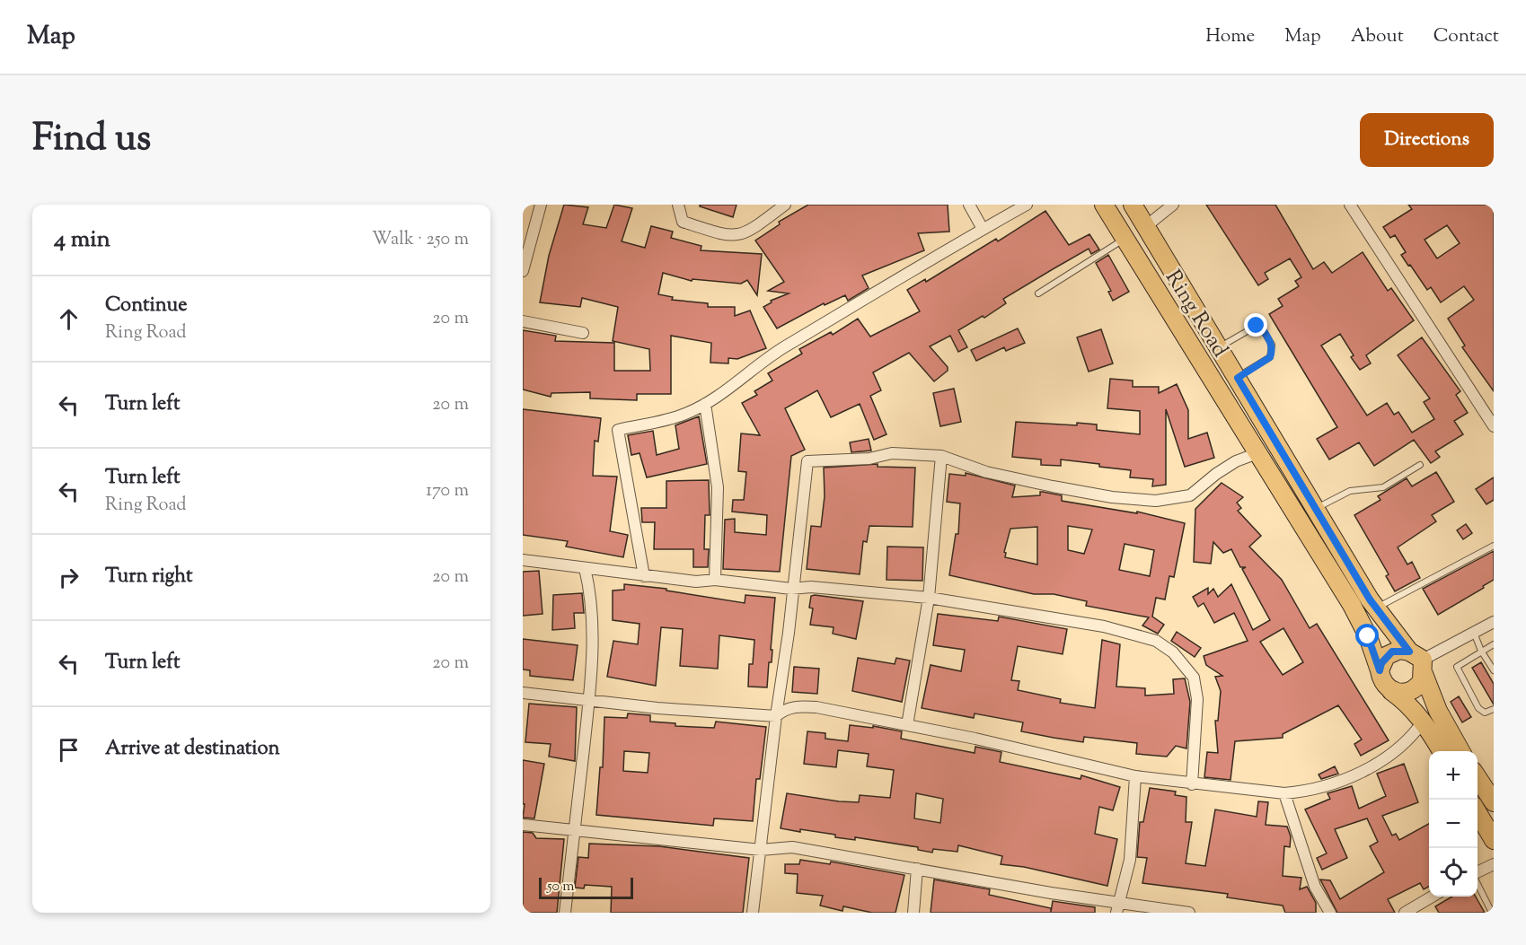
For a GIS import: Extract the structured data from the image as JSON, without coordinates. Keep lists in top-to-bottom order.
{
  "streets": {
    "main road": ["Ring Road"]
  },
  "scale_bar": "50 m",
  "page": {
    "header": "Map",
    "nav": [
      "Home",
      "Map",
      "About",
      "Contact"
    ],
    "title": "Find us",
    "buttons": "Directions",
    "heading": ["4 min", "Walk · 250 m"],
    "list": [
      ["Continue", "Ring Road", "20 m"],
      ["Turn left", "20 m"],
      ["Turn left", "Ring Road", "170 m"],
      ["Turn right", "20 m"],
      ["Turn left", "20 m"],
      "Arrive at destination"
    ],
    "map_buttons": ["+", "−"],
    "scale": "50 m"
  }
}
